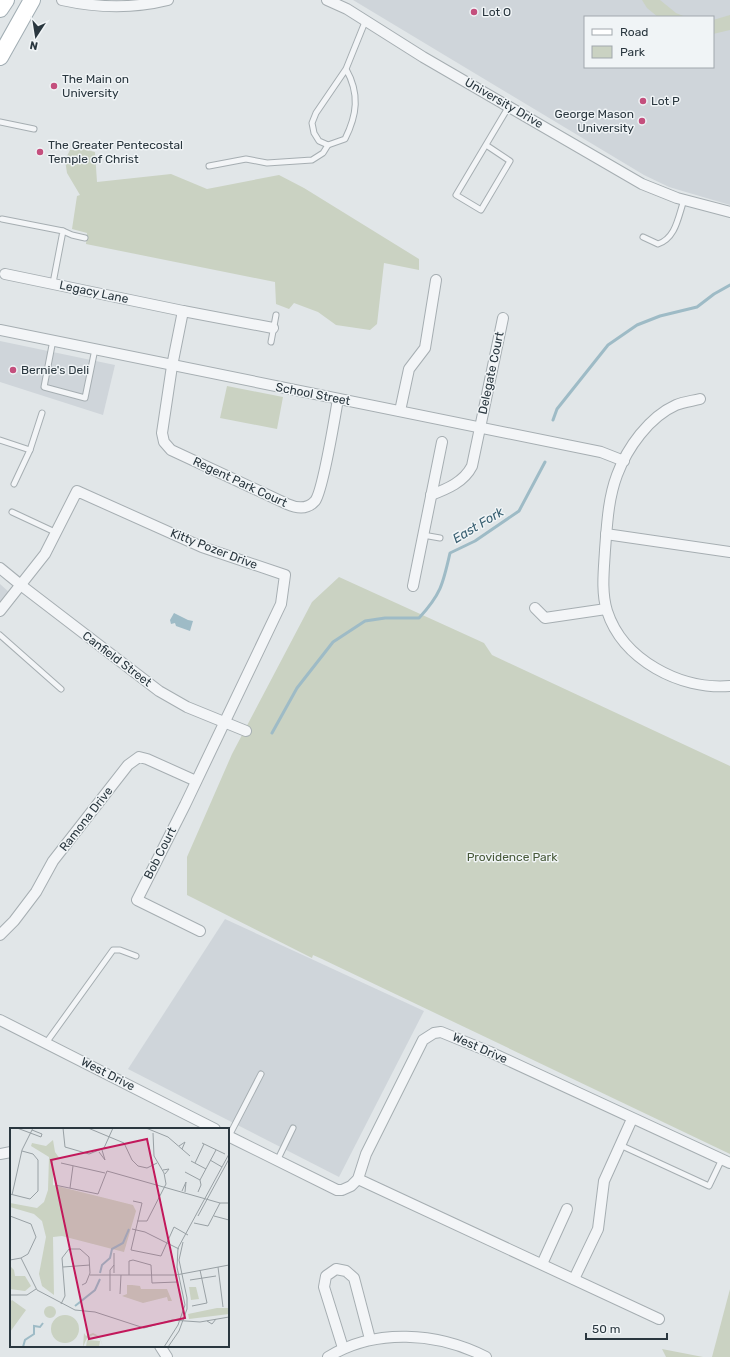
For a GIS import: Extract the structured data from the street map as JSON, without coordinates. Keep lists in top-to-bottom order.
{
  "streets": {
    "street": [
      "University Drive",
      "Legacy Lane",
      "Delegate Court",
      "School Street",
      "Regent Park Court",
      "Kitty Pozer Drive",
      "Canfield Street",
      "Ramona Drive",
      "Bob Court",
      "West Drive"
    ]
  },
  "crossings": [
    ["Delegate Court", "School Street"],
    ["School Street", "Regent Park Court"],
    ["Kitty Pozer Drive", "Canfield Street"],
    ["Kitty Pozer Drive", "Bob Court"],
    ["Ramona Drive", "Bob Court"]
  ],
  "water": ["East Fork"],
  "parks": ["Providence Park"],
  "places": [
    "Lot O",
    "The Main on University",
    "Lot P",
    "George Mason University",
    "The Greater Pentecostal Temple of Christ",
    "Bernie's Deli"
  ],
  "legend": ["Road", "Park"],
  "scale_bar": "50 m",
  "north": "bottom"
}
